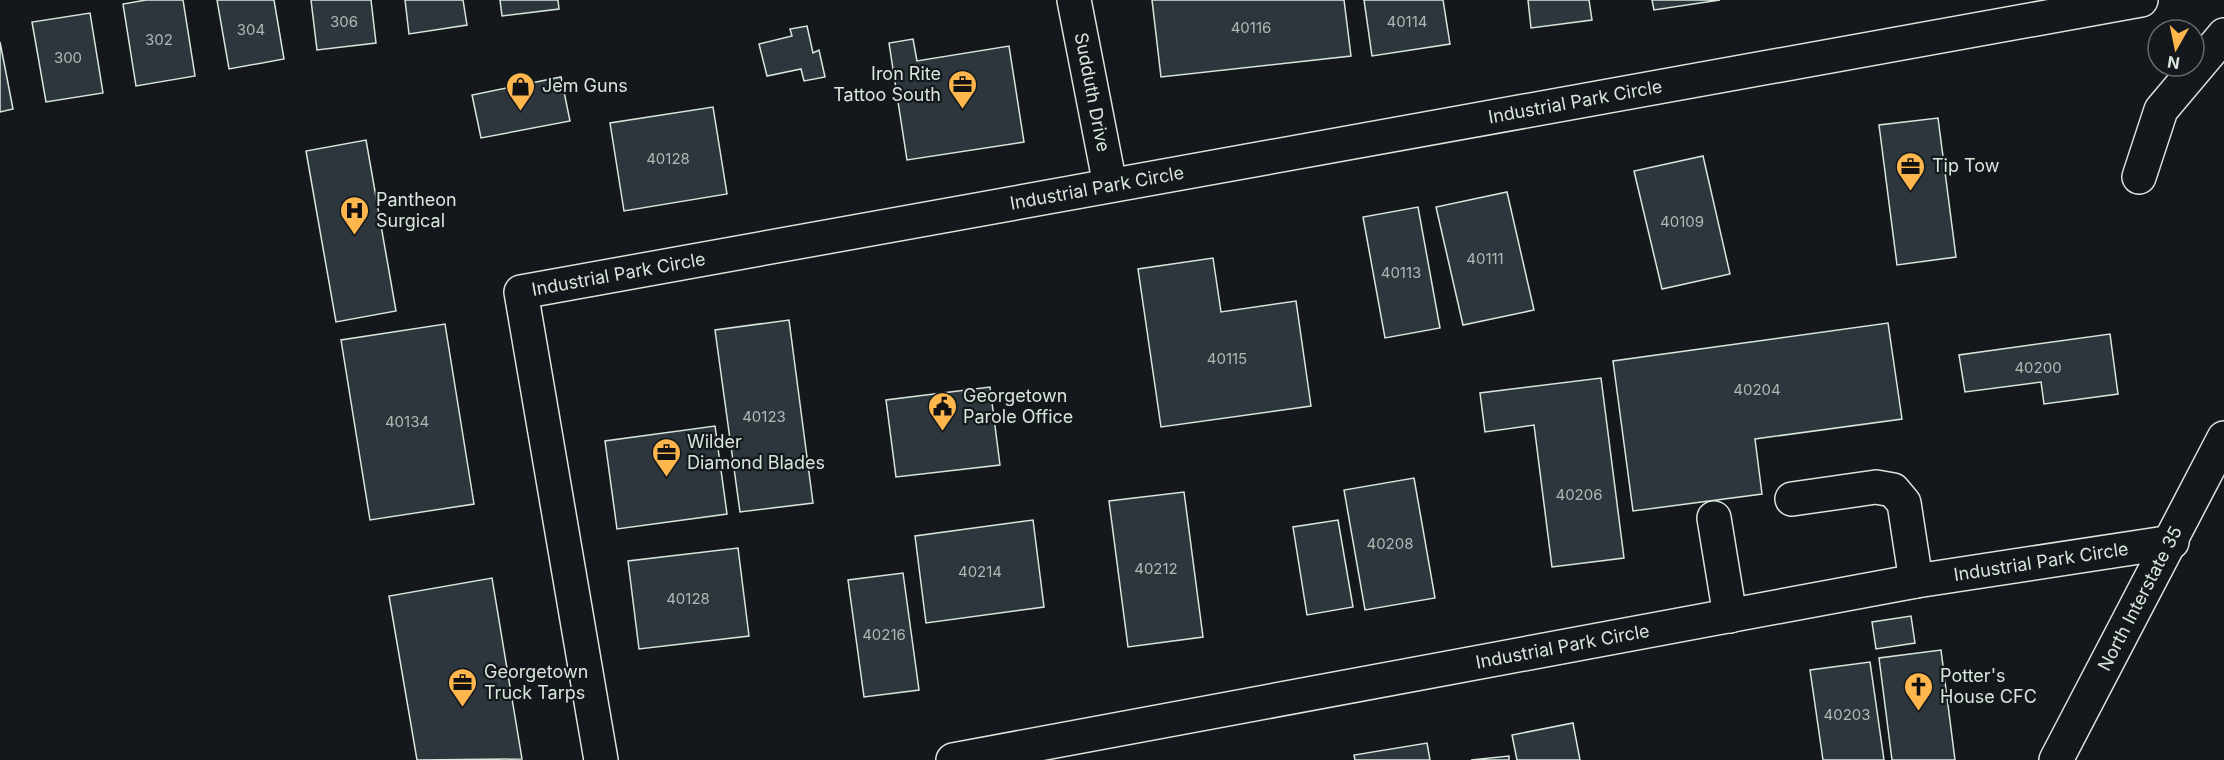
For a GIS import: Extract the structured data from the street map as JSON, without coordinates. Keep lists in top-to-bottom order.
{
  "streets": {
    "street": ["Sudduth Drive", "Industrial Park Circle", "North Interstate 35"]
  },
  "crossings": [
    ["Sudduth Drive", "Industrial Park Circle"],
    ["Industrial Park Circle", "North Interstate 35"]
  ],
  "places": {
    "office": [
      "Iron Rite Tattoo South",
      "Tip Tow",
      "Wilder Diamond Blades",
      "Georgetown Truck Tarps"
    ],
    "shop": ["Jem Guns"],
    "hospital": ["Pantheon Surgical"],
    "public building": ["Georgetown Parole Office"],
    "church": ["Potter's House CFC"]
  },
  "house_numbers": [
    "306",
    "40114",
    "40116",
    "304",
    "302",
    "300",
    "40128",
    "40109",
    "40111",
    "40113",
    "40115",
    "40200",
    "40204",
    "40123",
    "40134",
    "40206",
    "40208",
    "40212",
    "40214",
    "40128",
    "40216",
    "40203"
  ],
  "north": "bottom"
}
